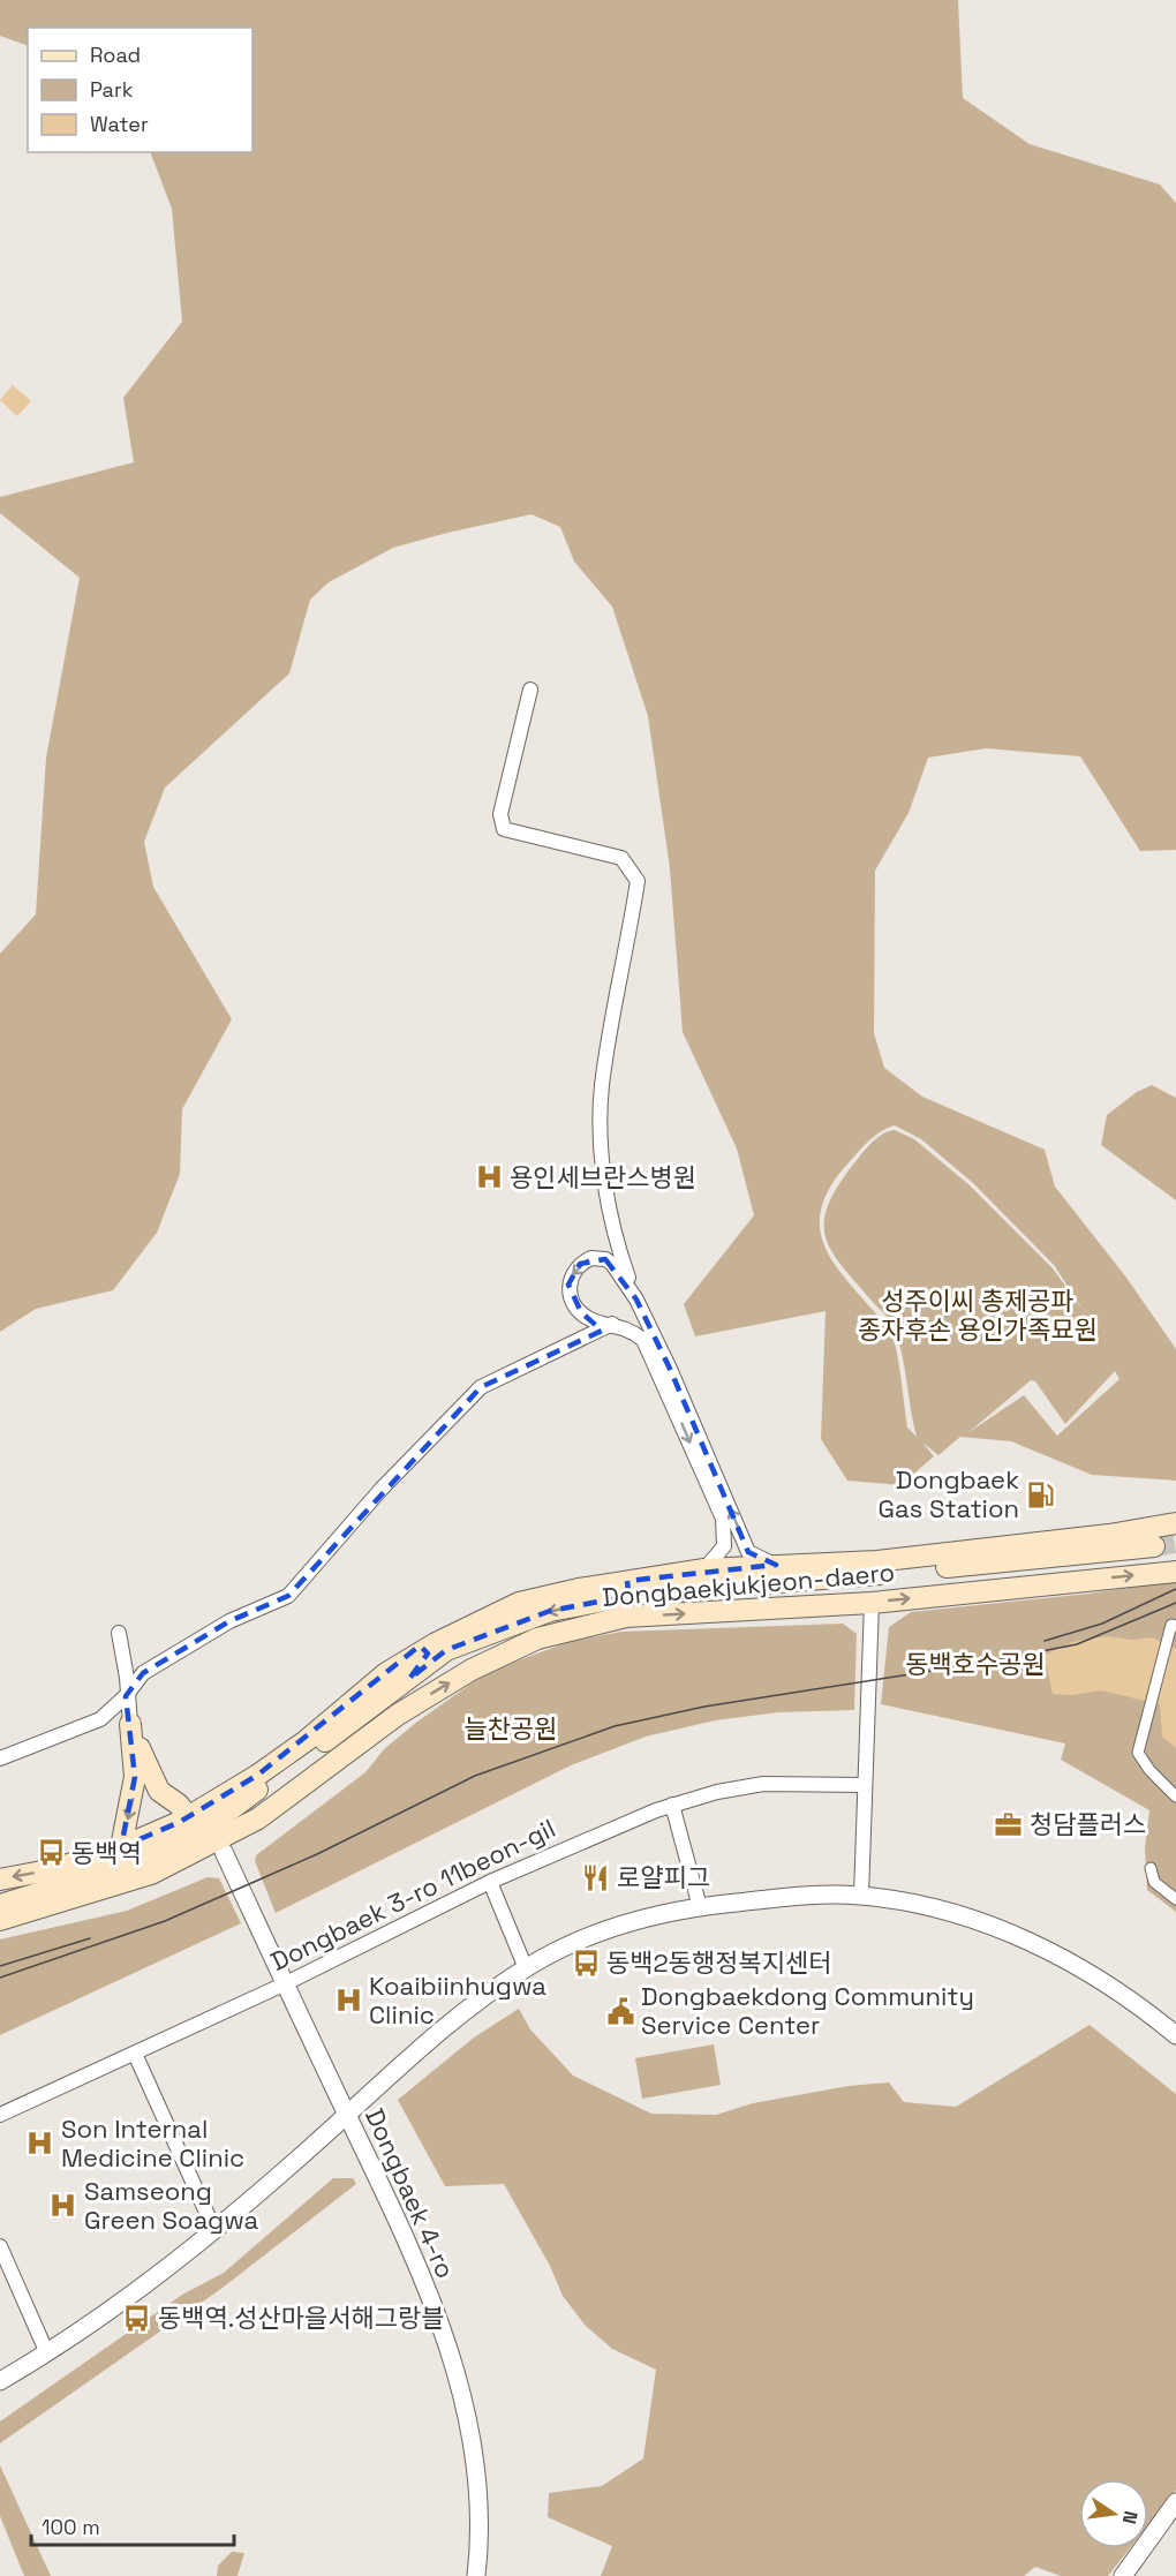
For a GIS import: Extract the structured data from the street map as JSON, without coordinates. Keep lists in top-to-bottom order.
{
  "streets": {
    "main road": ["Dongbaekjukjeon-daero"],
    "street": ["Dongbaek 3-ro 11beon-gil", "Dongbaek 4-ro"]
  },
  "crossings": [
    ["Dongbaek 3-ro 11beon-gil", "Dongbaek 4-ro"]
  ],
  "parks": ["성주이씨 총제공파 종자후손 용인가족묘원", "동백호수공원", "늘찬공원"],
  "places": {
    "hospital": [
      "용인세브란스병원",
      "Koaibiinhugwa Clinic",
      "Son Internal Medicine Clinic",
      "Samseong Green Soagwa"
    ],
    "fuel station": ["Dongbaek Gas Station"],
    "office": ["청담플러스"],
    "bus stop": ["동백역", "동백2동행정복지센터", "동백역.성산마을서해그랑블"],
    "restaurant": ["로얄피그"],
    "public building": ["Dongbaekdong Community Service Center"]
  },
  "legend": ["Road", "Park", "Water"],
  "scale_bar": "100 m",
  "north": "right"
}
